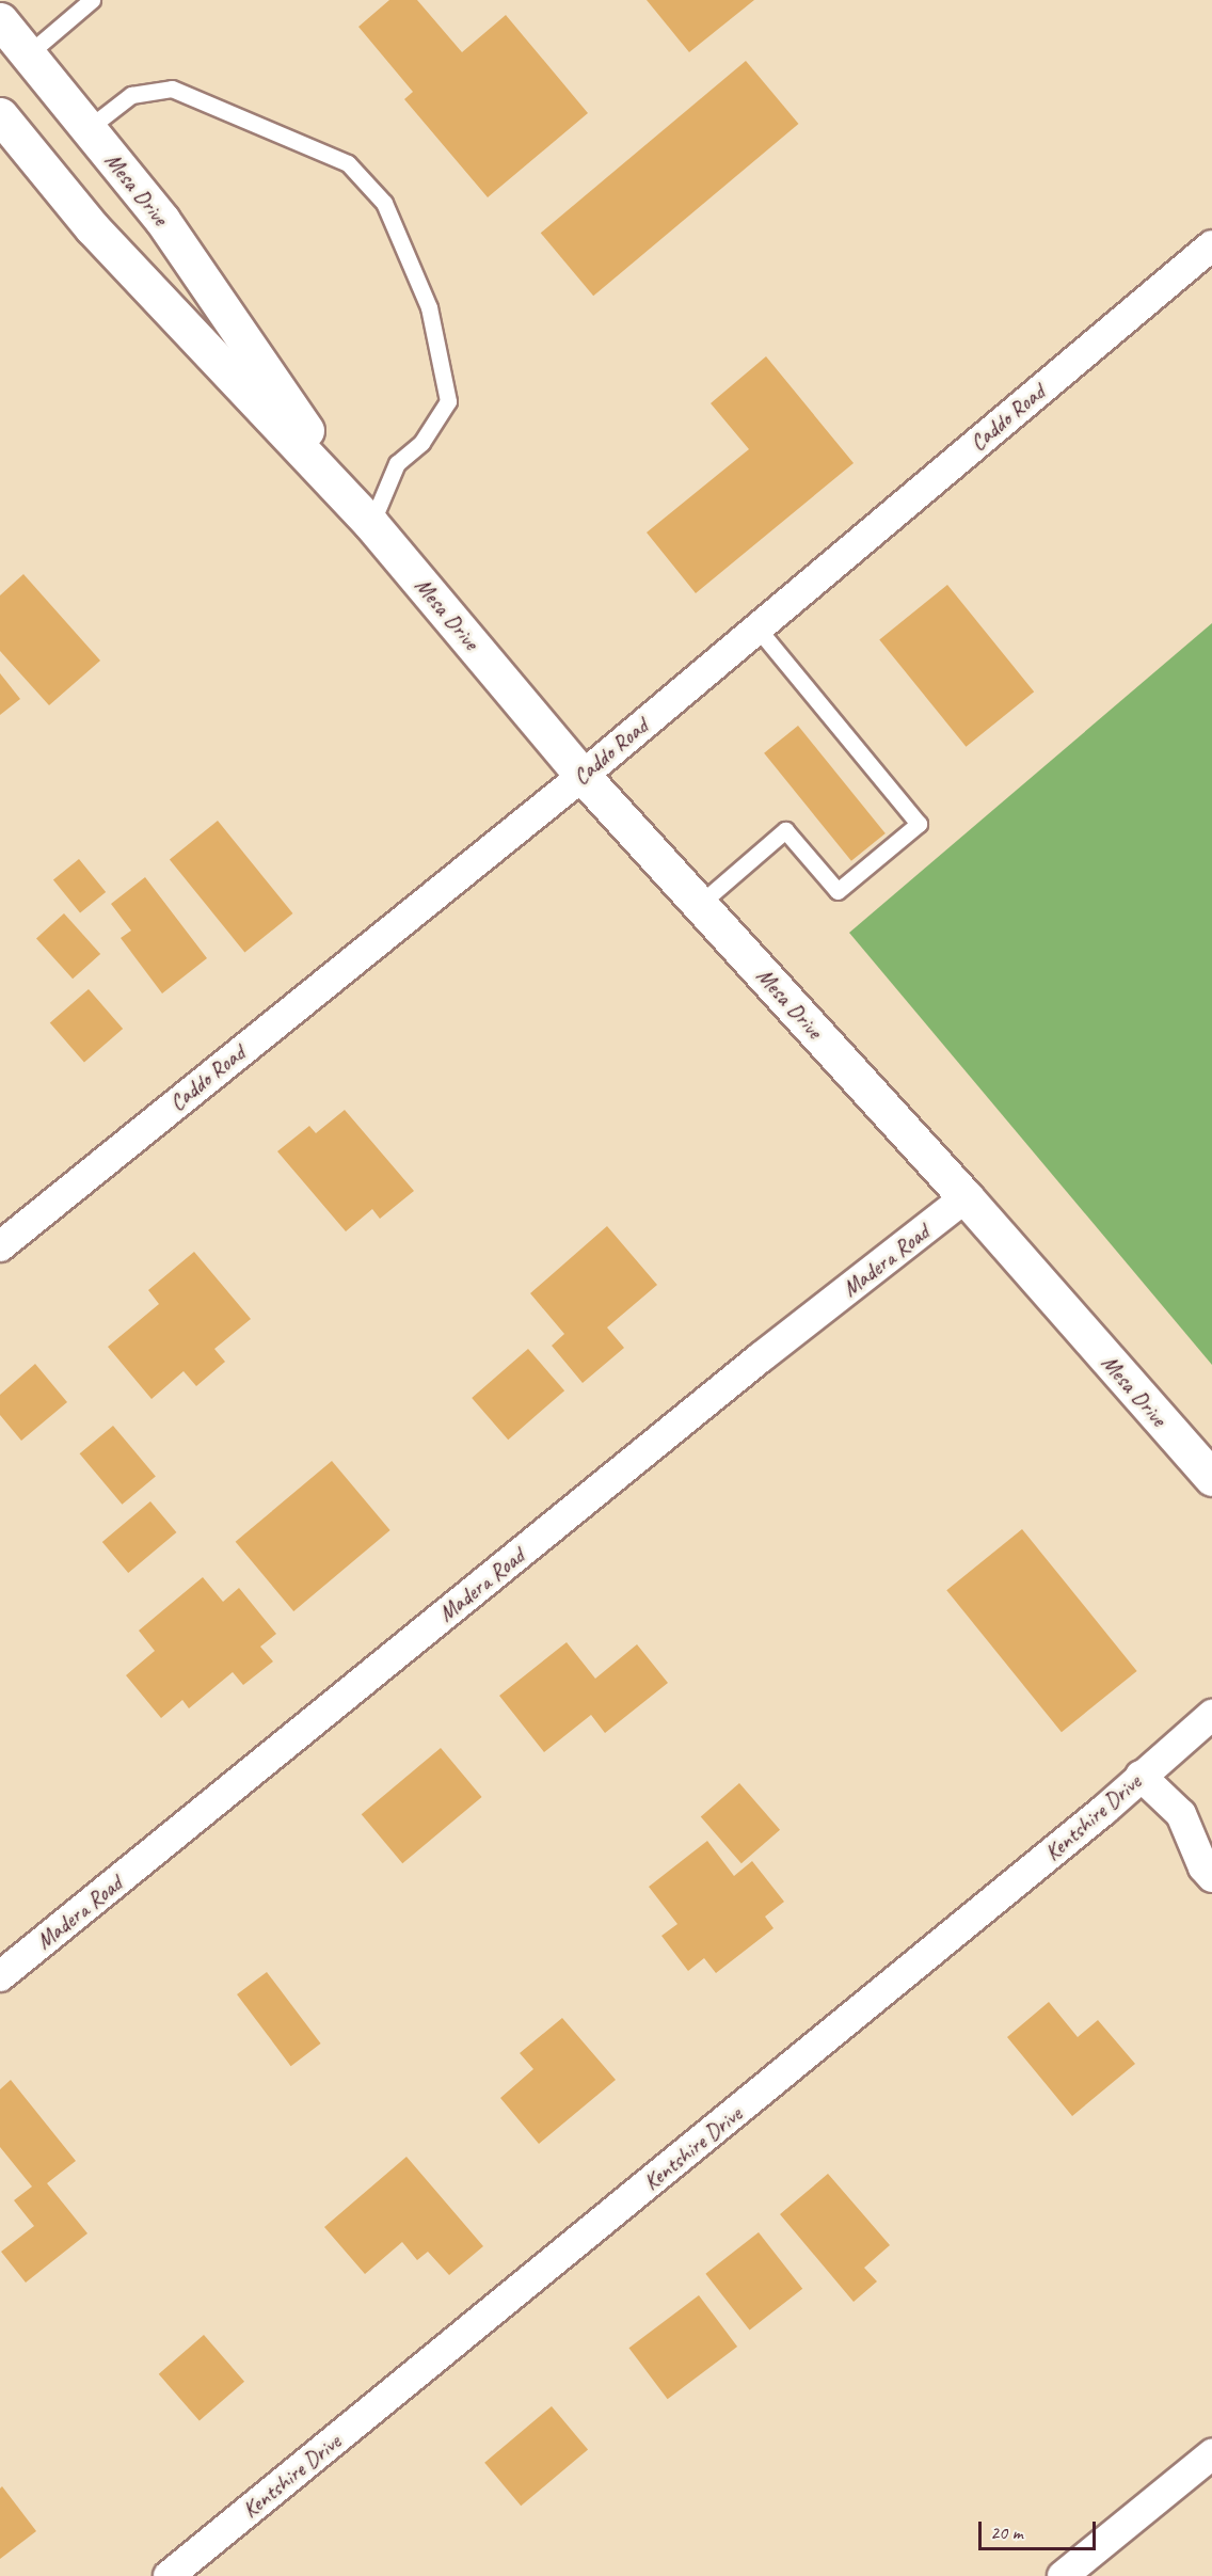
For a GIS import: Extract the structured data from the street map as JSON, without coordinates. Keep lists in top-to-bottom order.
{
  "streets": {
    "main road": ["Mesa Drive"],
    "street": ["Caddo Road", "Madera Road", "Kentshire Drive"]
  },
  "crossings": [
    ["Mesa Drive", "Caddo Road"],
    ["Mesa Drive", "Madera Road"]
  ],
  "scale_bar": "20 m"
}
